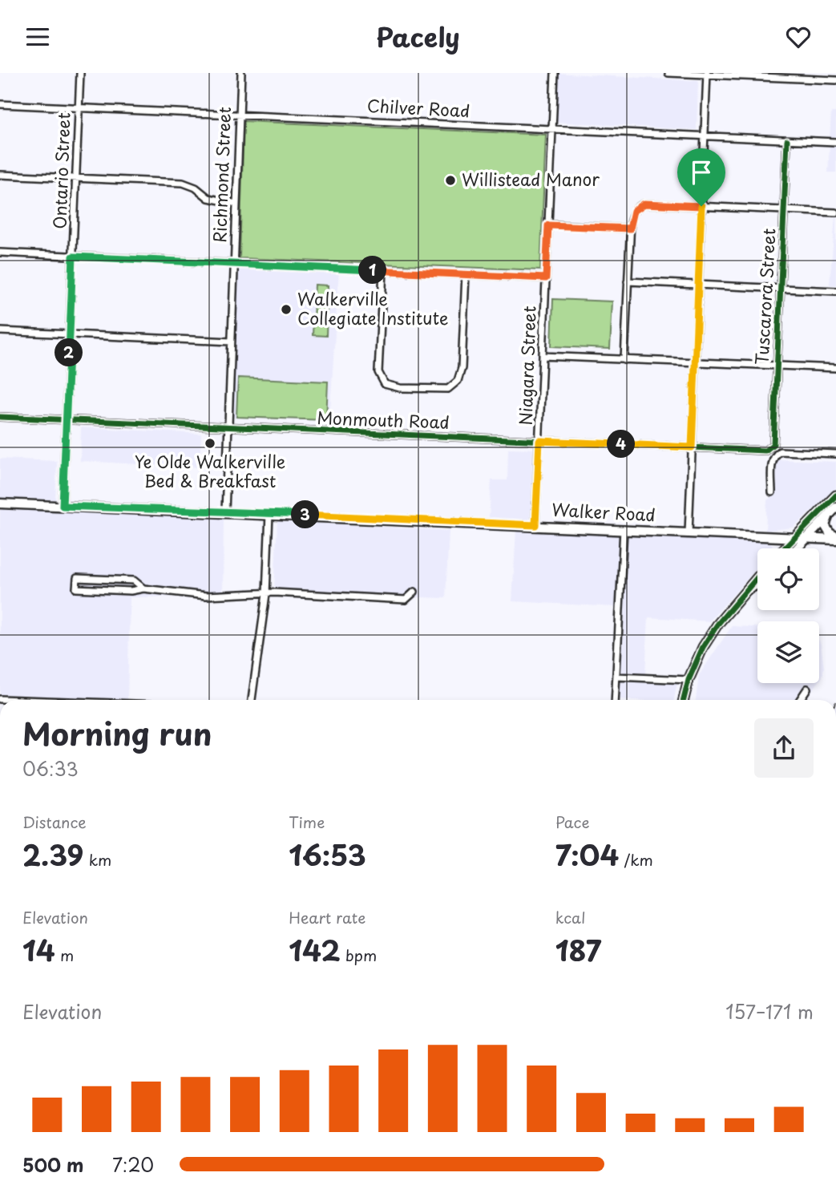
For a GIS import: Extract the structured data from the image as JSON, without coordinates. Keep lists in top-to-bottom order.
{
  "streets": {
    "main road": ["Walker Road"],
    "street": [
      "Chilver Road",
      "Ontario Street",
      "Richmond Street",
      "Tuscarora Street",
      "Niagara Street",
      "Monmouth Road"
    ]
  },
  "crossings": [
    ["Chilver Road", "Ontario Street"],
    ["Chilver Road", "Richmond Street"],
    ["Chilver Road", "Tuscarora Street"],
    ["Chilver Road", "Niagara Street"],
    ["Ontario Street", "Monmouth Road"],
    ["Ontario Street", "Walker Road"],
    ["Richmond Street", "Monmouth Road"],
    ["Richmond Street", "Walker Road"],
    ["Tuscarora Street", "Monmouth Road"],
    ["Niagara Street", "Monmouth Road"],
    ["Niagara Street", "Walker Road"]
  ],
  "places": ["Willistead Manor", "Walkerville Collegiate Institute", "Ye Olde Walkerville Bed & Breakfast"],
  "page": {
    "header": "Pacely",
    "pins": [
      "1",
      "2",
      "4",
      "3"
    ],
    "heading": ["Morning run", "06:33"],
    "stats": [
      ["Distance", "2.39 km"],
      ["Time", "16:53"],
      ["Pace", "7:04 /km"],
      ["Elevation", "14 m"],
      ["Heart rate", "142 bpm"],
      ["kcal", "187"]
    ],
    "chart": ["Elevation", "157–171 m"],
    "list": [
      {
        "name": "500 m",
        "note": "7:20"
      }
    ]
  }
}
